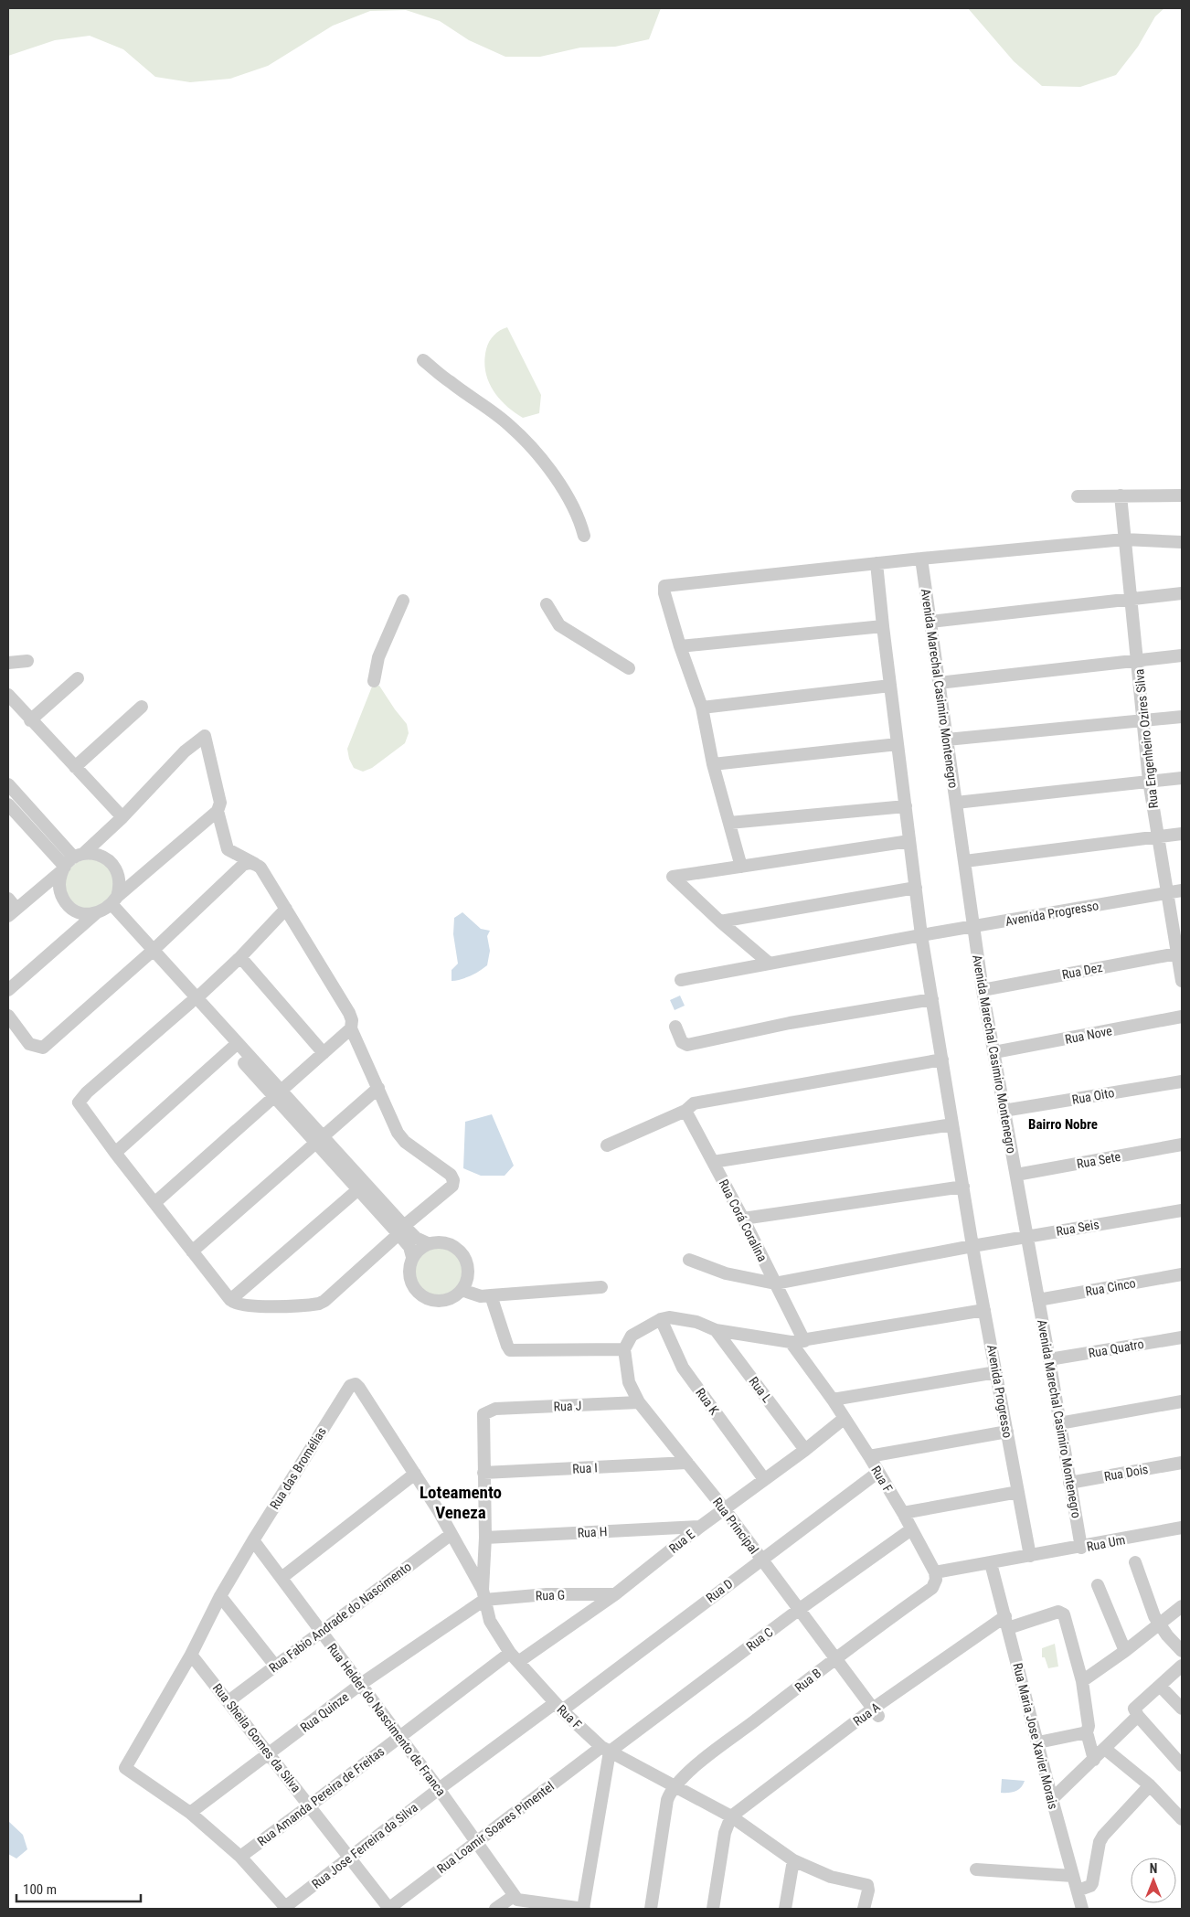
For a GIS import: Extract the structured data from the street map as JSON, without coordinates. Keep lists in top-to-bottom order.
{
  "streets": {
    "street": [
      "Avenida Marechal Casimiro Montenegro",
      "Rua Engenheiro Ozires Silva",
      "Avenida Progresso",
      "Rua Dez",
      "Rua Nove",
      "Rua Oito",
      "Rua Sete",
      "Rua Corá Coralina",
      "Rua Seis",
      "Rua Cinco",
      "Rua Quatro",
      "Rua L",
      "Rua K",
      "Rua J",
      "Rua das Bromélias",
      "Rua I",
      "Rua Dois",
      "Rua F",
      "Rua Principal",
      "Rua H",
      "Rua E",
      "Rua Um",
      "Rua D",
      "Rua G",
      "Rua Fabio Andrade do Nascimento",
      "Rua C",
      "Rua B",
      "Rua Quinze",
      "Rua A",
      "Rua Helder do Nascimento de Franca",
      "Rua Maria Jose Xavier Morais",
      "Rua Sheila Gomes da Silva",
      "Rua Amanda Pereira de Freitas",
      "Rua Loamir Soares Pimentel",
      "Rua Jose Ferreira da Silva"
    ]
  },
  "crossings": [
    ["Avenida Marechal Casimiro Montenegro", "Avenida Progresso"],
    ["Avenida Marechal Casimiro Montenegro", "Rua Dez"],
    ["Avenida Marechal Casimiro Montenegro", "Rua Nove"],
    ["Avenida Marechal Casimiro Montenegro", "Rua Oito"],
    ["Avenida Marechal Casimiro Montenegro", "Rua Sete"],
    ["Avenida Marechal Casimiro Montenegro", "Rua Seis"],
    ["Avenida Marechal Casimiro Montenegro", "Rua Cinco"],
    ["Avenida Marechal Casimiro Montenegro", "Rua Quatro"],
    ["Avenida Marechal Casimiro Montenegro", "Rua Dois"],
    ["Avenida Marechal Casimiro Montenegro", "Rua Um"],
    ["Rua Engenheiro Ozires Silva", "Avenida Progresso"],
    ["Rua Engenheiro Ozires Silva", "Rua Dez"],
    ["Avenida Progresso", "Rua Seis"],
    ["Avenida Progresso", "Rua Um"],
    ["Rua Corá Coralina", "Rua Seis"],
    ["Rua L", "Rua E"],
    ["Rua K", "Rua E"],
    ["Rua J", "Rua F"],
    ["Rua J", "Rua Principal"],
    ["Rua das Bromélias", "Rua F"],
    ["Rua das Bromélias", "Rua G"],
    ["Rua das Bromélias", "Rua Fabio Andrade do Nascimento"],
    ["Rua das Bromélias", "Rua Quinze"],
    ["Rua das Bromélias", "Rua Helder do Nascimento de Franca"],
    ["Rua das Bromélias", "Rua Sheila Gomes da Silva"],
    ["Rua I", "Rua F"],
    ["Rua I", "Rua Principal"],
    ["Rua F", "Rua H"],
    ["Rua F", "Rua E"],
    ["Rua F", "Rua D"],
    ["Rua F", "Rua G"],
    ["Rua F", "Rua C"],
    ["Rua F", "Rua B"],
    ["Rua F", "Rua Quinze"],
    ["Rua F", "Rua A"],
    ["Rua F", "Rua Amanda Pereira de Freitas"],
    ["Rua F", "Rua Loamir Soares Pimentel"],
    ["Rua F", "Rua Jose Ferreira da Silva"],
    ["Rua Principal", "Rua E"],
    ["Rua Principal", "Rua D"],
    ["Rua Principal", "Rua C"],
    ["Rua Principal", "Rua B"],
    ["Rua Principal", "Rua A"],
    ["Rua H", "Rua E"],
    ["Rua E", "Rua G"],
    ["Rua E", "Rua Amanda Pereira de Freitas"],
    ["Rua Um", "Rua Maria Jose Xavier Morais"],
    ["Rua D", "Rua Jose Ferreira da Silva"],
    ["Rua G", "Rua Quinze"],
    ["Rua Fabio Andrade do Nascimento", "Rua Helder do Nascimento de Franca"],
    ["Rua Fabio Andrade do Nascimento", "Rua Sheila Gomes da Silva"],
    ["Rua C", "Rua Loamir Soares Pimentel"],
    ["Rua Quinze", "Rua Helder do Nascimento de Franca"],
    ["Rua Quinze", "Rua Sheila Gomes da Silva"],
    ["Rua A", "Rua Maria Jose Xavier Morais"],
    ["Rua Helder do Nascimento de Franca", "Rua Amanda Pereira de Freitas"],
    ["Rua Helder do Nascimento de Franca", "Rua Loamir Soares Pimentel"],
    ["Rua Helder do Nascimento de Franca", "Rua Jose Ferreira da Silva"],
    ["Rua Sheila Gomes da Silva", "Rua Amanda Pereira de Freitas"],
    ["Rua Sheila Gomes da Silva", "Rua Loamir Soares Pimentel"],
    ["Rua Sheila Gomes da Silva", "Rua Jose Ferreira da Silva"]
  ],
  "districts": ["Bairro Nobre", "Loteamento Veneza"],
  "scale_bar": "100 m",
  "north": "top"
}
